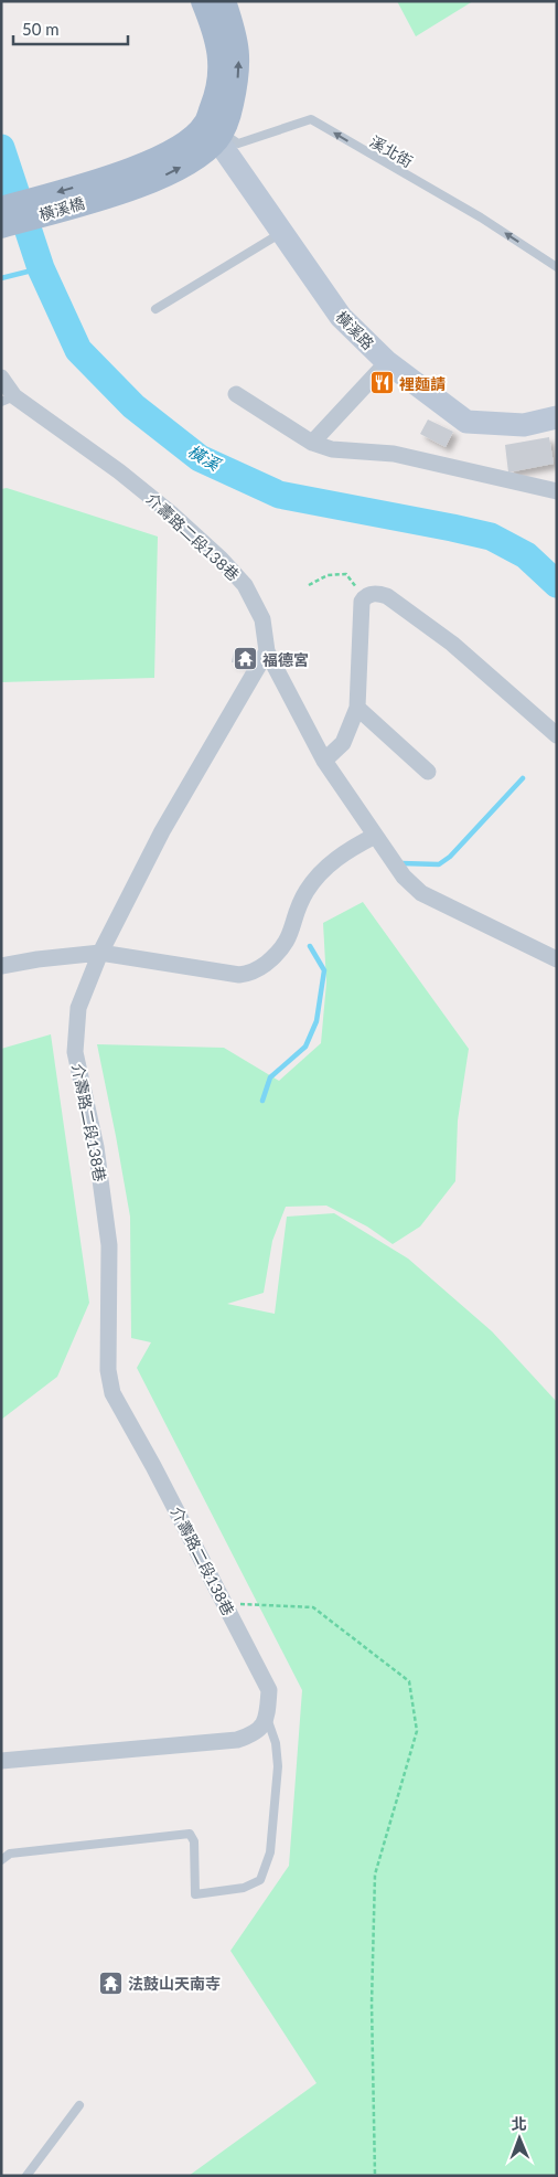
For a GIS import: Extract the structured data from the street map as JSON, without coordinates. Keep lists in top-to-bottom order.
{
  "streets": {
    "main road": ["橫溪橋", "橫溪路"],
    "street": ["介壽路二段138巷"],
    "lane": ["溪北街"]
  },
  "crossings": [
    ["溪北街", "橫溪路"]
  ],
  "one_way": ["溪北街"],
  "water": ["橫溪"],
  "places": {
    "restaurant": ["裡麵請"],
    "temple": ["福德宮", "法鼓山天南寺"]
  },
  "scale_bar": "50 m",
  "north": "top"
}
